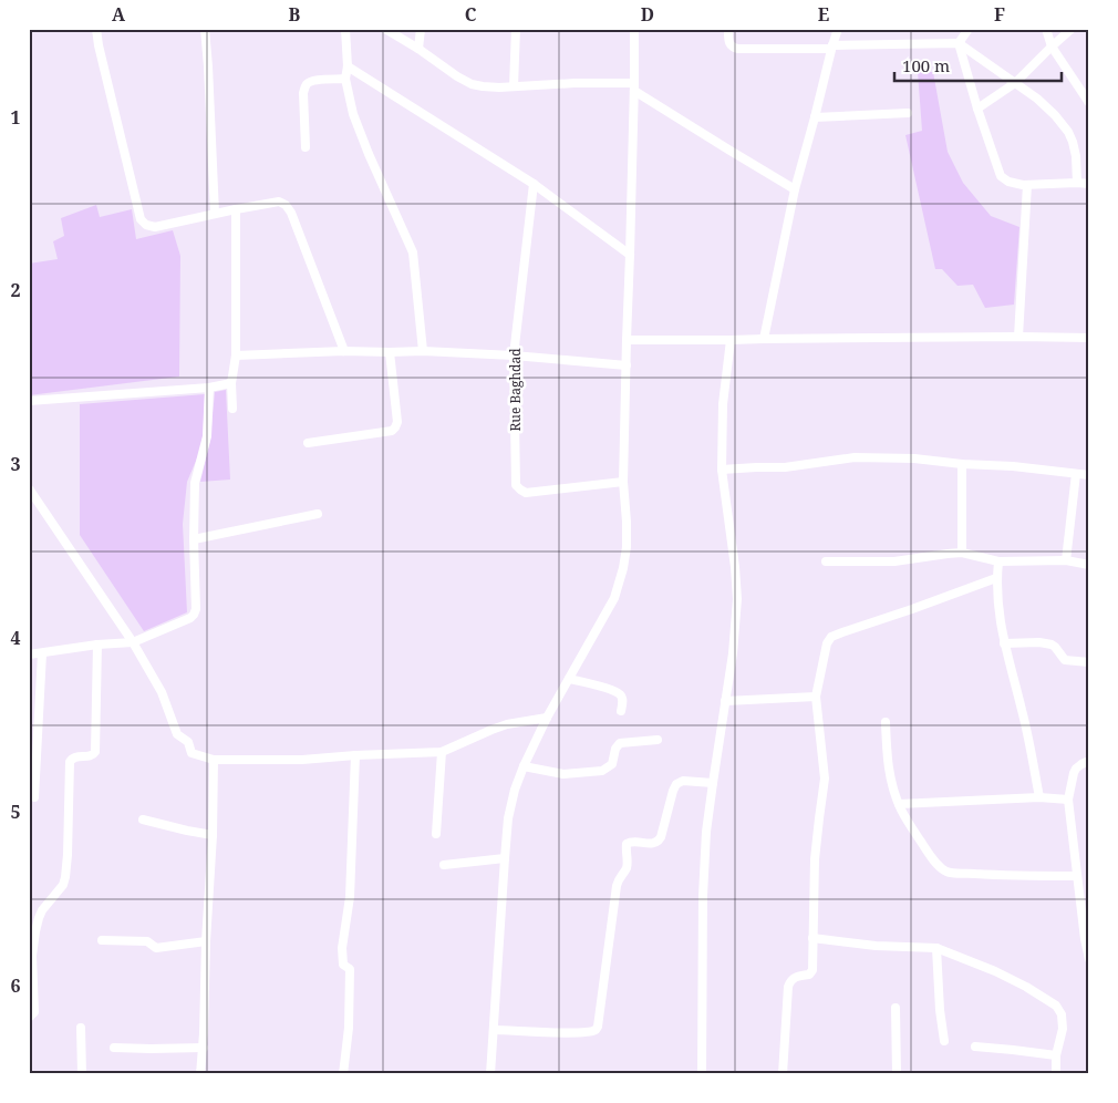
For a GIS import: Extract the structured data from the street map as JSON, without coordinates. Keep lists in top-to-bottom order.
{
  "streets": {
    "street": ["Rue Baghdad"]
  },
  "scale_bar": "100 m",
  "grid": {
    "columns": [
      "A",
      "B",
      "C",
      "D",
      "E",
      "F"
    ],
    "rows": [
      "1",
      "2",
      "3",
      "4",
      "5",
      "6"
    ]
  }
}
